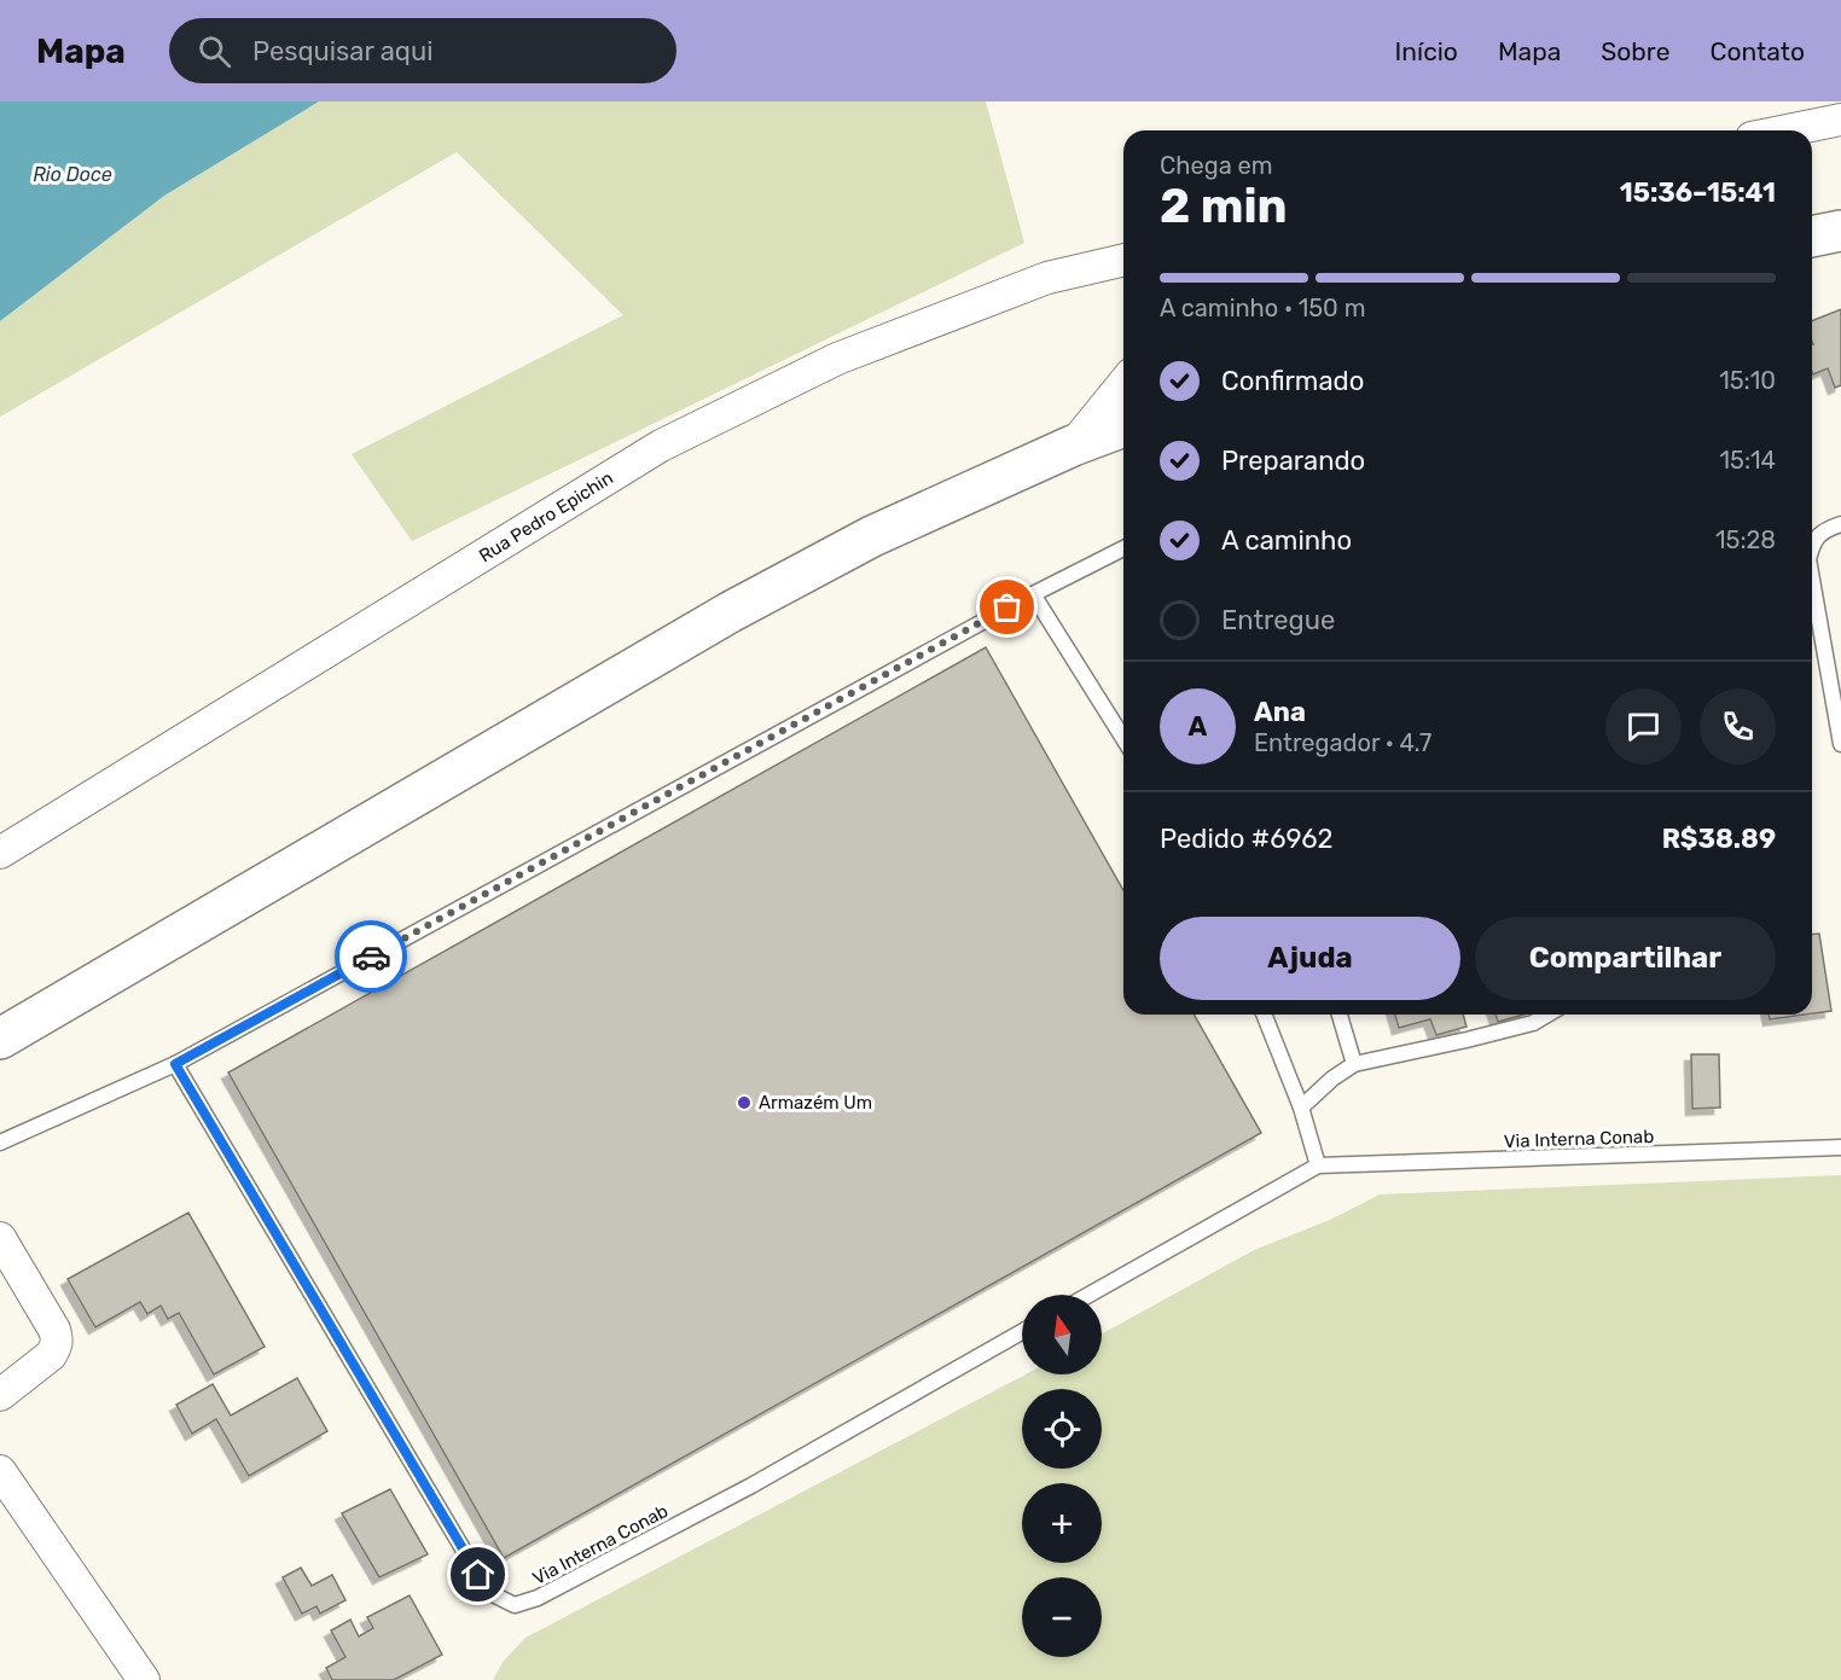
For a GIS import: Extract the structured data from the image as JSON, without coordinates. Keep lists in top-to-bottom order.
{
  "streets": {
    "street": ["Rua Pedro Epichin"],
    "lane": ["Via Interna Conab"]
  },
  "water": ["Rio Doce"],
  "places": ["Armazém Um"],
  "north": "top",
  "page": {
    "header": "Mapa",
    "search": "Pesquisar aqui",
    "nav": [
      "Início",
      "Mapa",
      "Sobre",
      "Contato"
    ],
    "heading": ["2 min", "Chega em", "15:36–15:41"],
    "panel": [
      "Ana",
      "Entregador · 4.7",
      "Pedido #6962",
      "R$38.89"
    ],
    "bar": "A caminho · 150 m",
    "list": [
      ["Confirmado", "15:10"],
      ["Preparando", "15:14"],
      ["A caminho", "15:28"],
      "Entregue"
    ],
    "round": "A",
    "buttons": ["Ajuda", "Compartilhar"],
    "map_buttons": ["+", "−"]
  }
}
